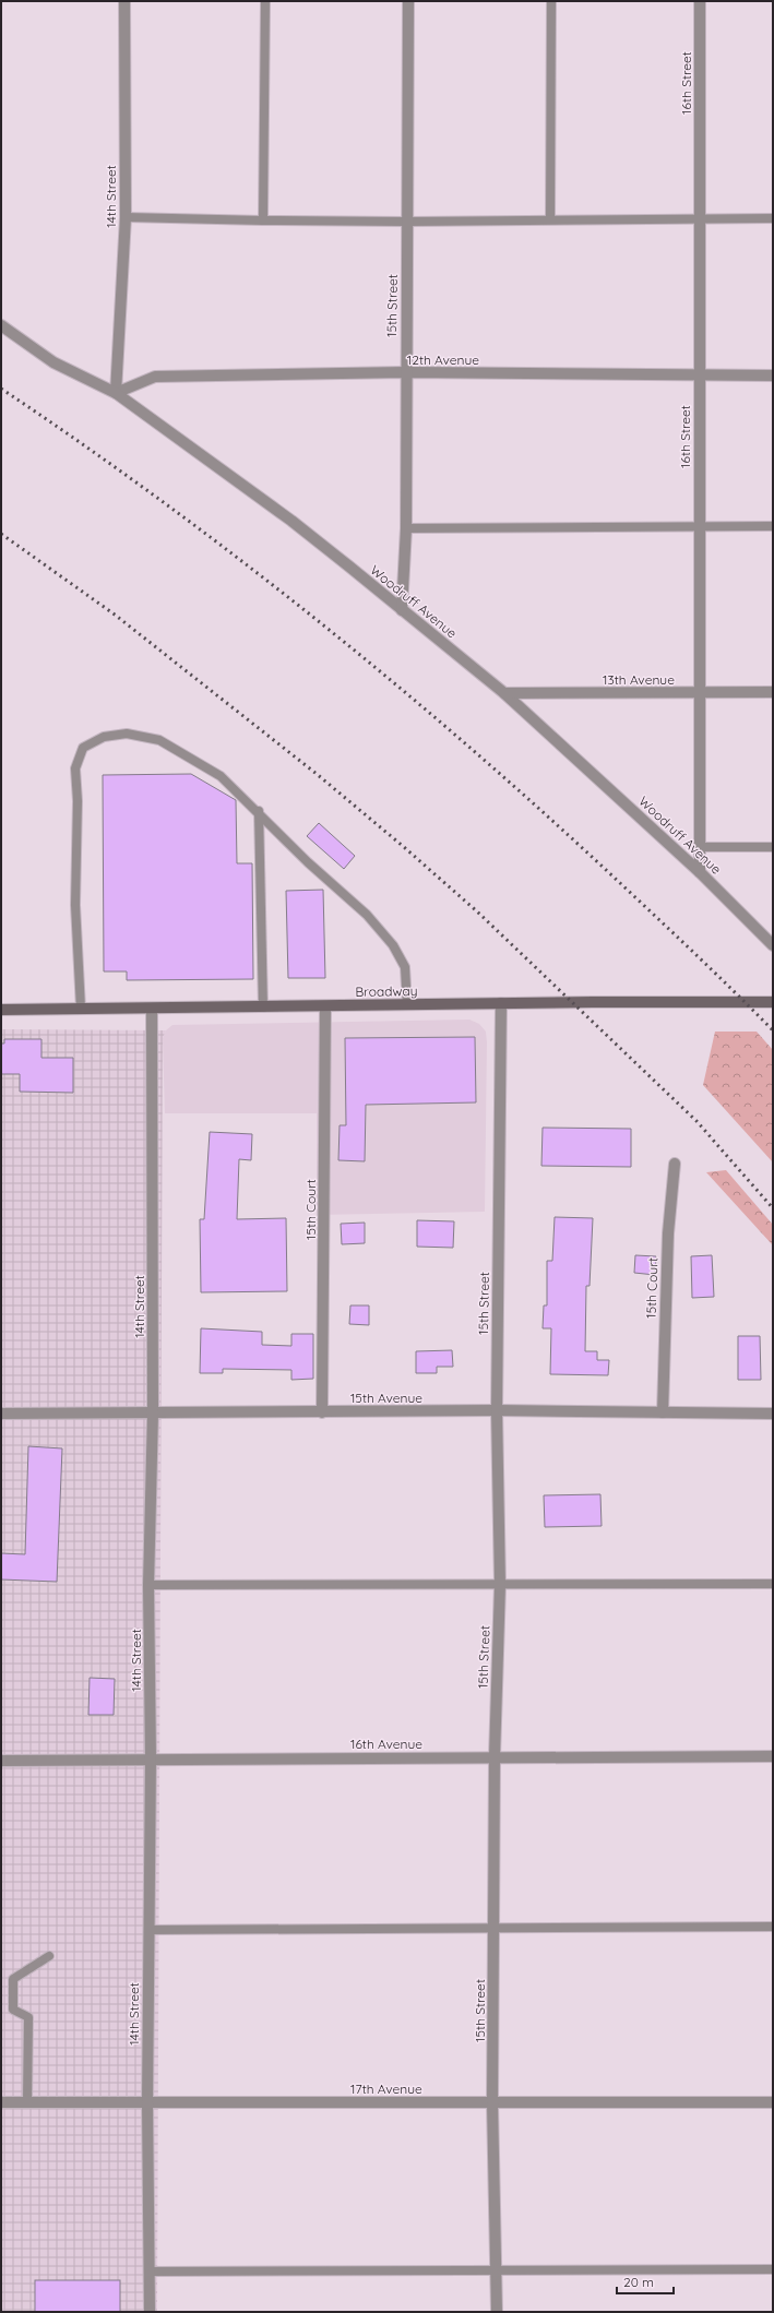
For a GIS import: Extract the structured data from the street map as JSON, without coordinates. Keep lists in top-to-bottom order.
{
  "streets": {
    "main road": ["Broadway"],
    "street": [
      "16th Street",
      "14th Street",
      "15th Street",
      "12th Avenue",
      "Woodruff Avenue",
      "13th Avenue",
      "15th Court",
      "15th Avenue",
      "16th Avenue",
      "17th Avenue"
    ]
  },
  "crossings": [
    ["16th Street", "12th Avenue"],
    ["16th Street", "Woodruff Avenue"],
    ["16th Street", "13th Avenue"],
    ["14th Street", "12th Avenue"],
    ["14th Street", "Woodruff Avenue"],
    ["14th Street", "Broadway"],
    ["14th Street", "15th Avenue"],
    ["14th Street", "16th Avenue"],
    ["14th Street", "17th Avenue"],
    ["15th Street", "12th Avenue"],
    ["15th Street", "Woodruff Avenue"],
    ["15th Street", "Broadway"],
    ["15th Street", "15th Avenue"],
    ["15th Street", "16th Avenue"],
    ["15th Street", "17th Avenue"],
    ["12th Avenue", "Woodruff Avenue"],
    ["Woodruff Avenue", "13th Avenue"],
    ["Broadway", "15th Court"],
    ["15th Court", "15th Avenue"]
  ],
  "scale_bar": "20 m"
}
